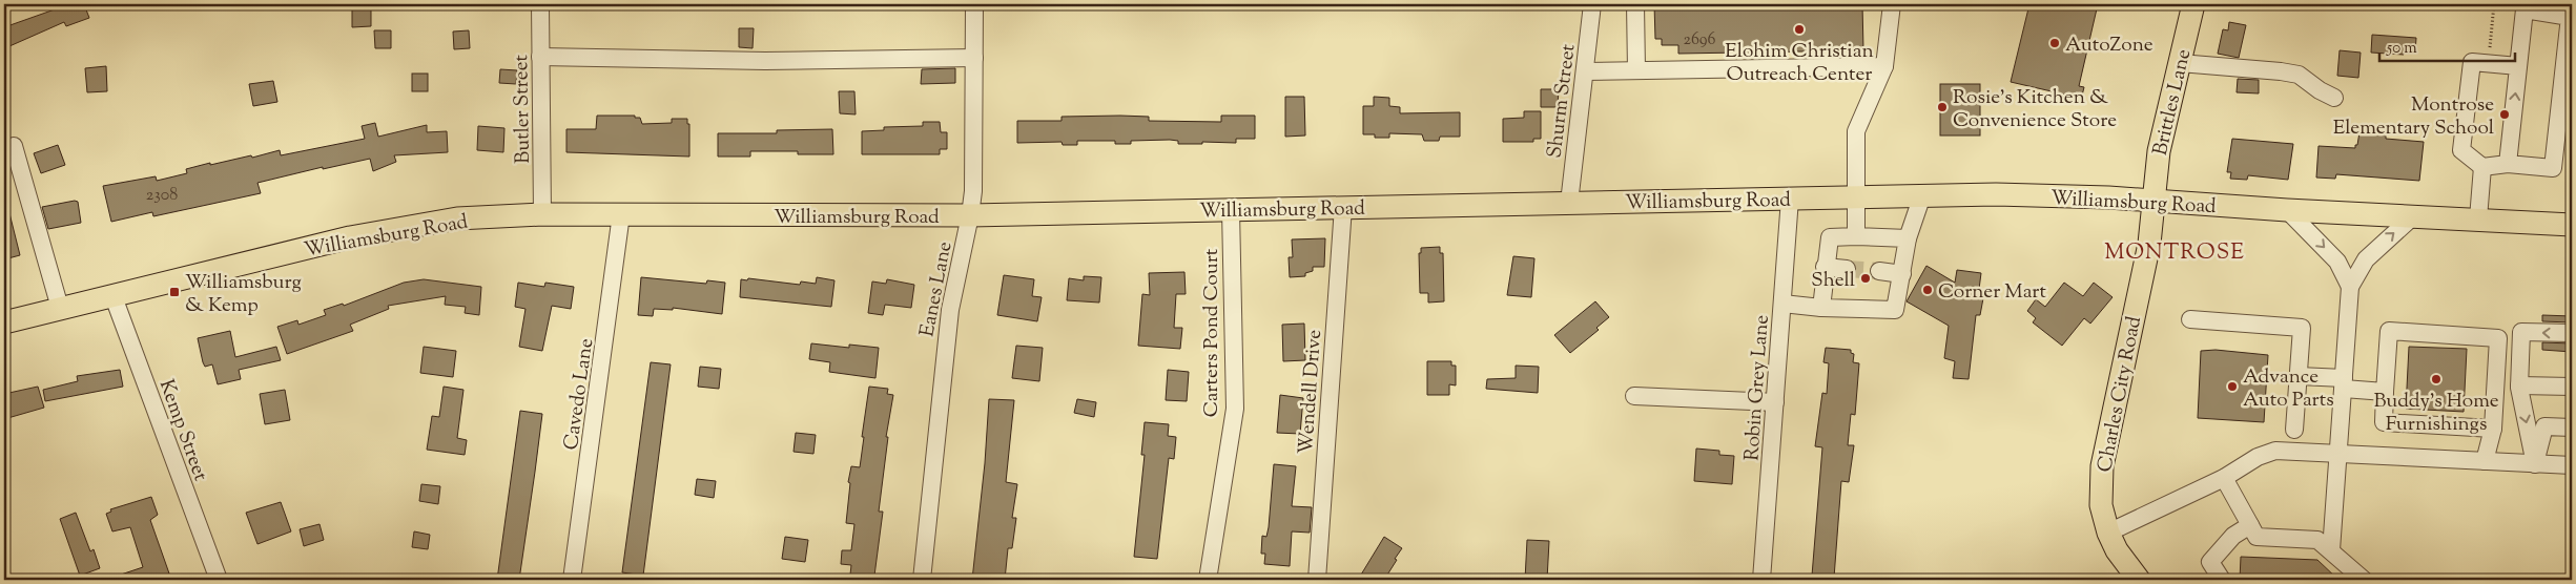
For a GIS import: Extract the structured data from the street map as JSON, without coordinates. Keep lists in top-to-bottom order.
{
  "streets": {
    "main road": ["Brittles Lane", "Williamsburg Road", "Charles City Road"],
    "street": [
      "Shurm Street",
      "Butler Street",
      "Eanes Lane",
      "Carters Pond Court",
      "Robin Grey Lane",
      "Wendell Drive",
      "Cavedo Lane",
      "Kemp Street"
    ]
  },
  "crossings": [
    ["Shurm Street", "Williamsburg Road"],
    ["Brittles Lane", "Williamsburg Road"],
    ["Brittles Lane", "Charles City Road"],
    ["Butler Street", "Williamsburg Road"],
    ["Williamsburg Road", "Eanes Lane"],
    ["Williamsburg Road", "Carters Pond Court"],
    ["Williamsburg Road", "Robin Grey Lane"],
    ["Williamsburg Road", "Wendell Drive"],
    ["Williamsburg Road", "Cavedo Lane"],
    ["Williamsburg Road", "Charles City Road"],
    ["Williamsburg Road", "Kemp Street"]
  ],
  "districts": ["MONTROSE"],
  "places": {
    "other": [
      "Elohim Christian Outreach Center",
      "AutoZone",
      "Rosie's Kitchen & Convenience Store",
      "Montrose Elementary School",
      "Shell",
      "Corner Mart",
      "Buddy's Home Furnishings",
      "Advance Auto Parts"
    ],
    "transit": ["Williamsburg & Kemp"]
  },
  "house_numbers": ["2696", "2308"],
  "scale_bar": "50 m"
}
